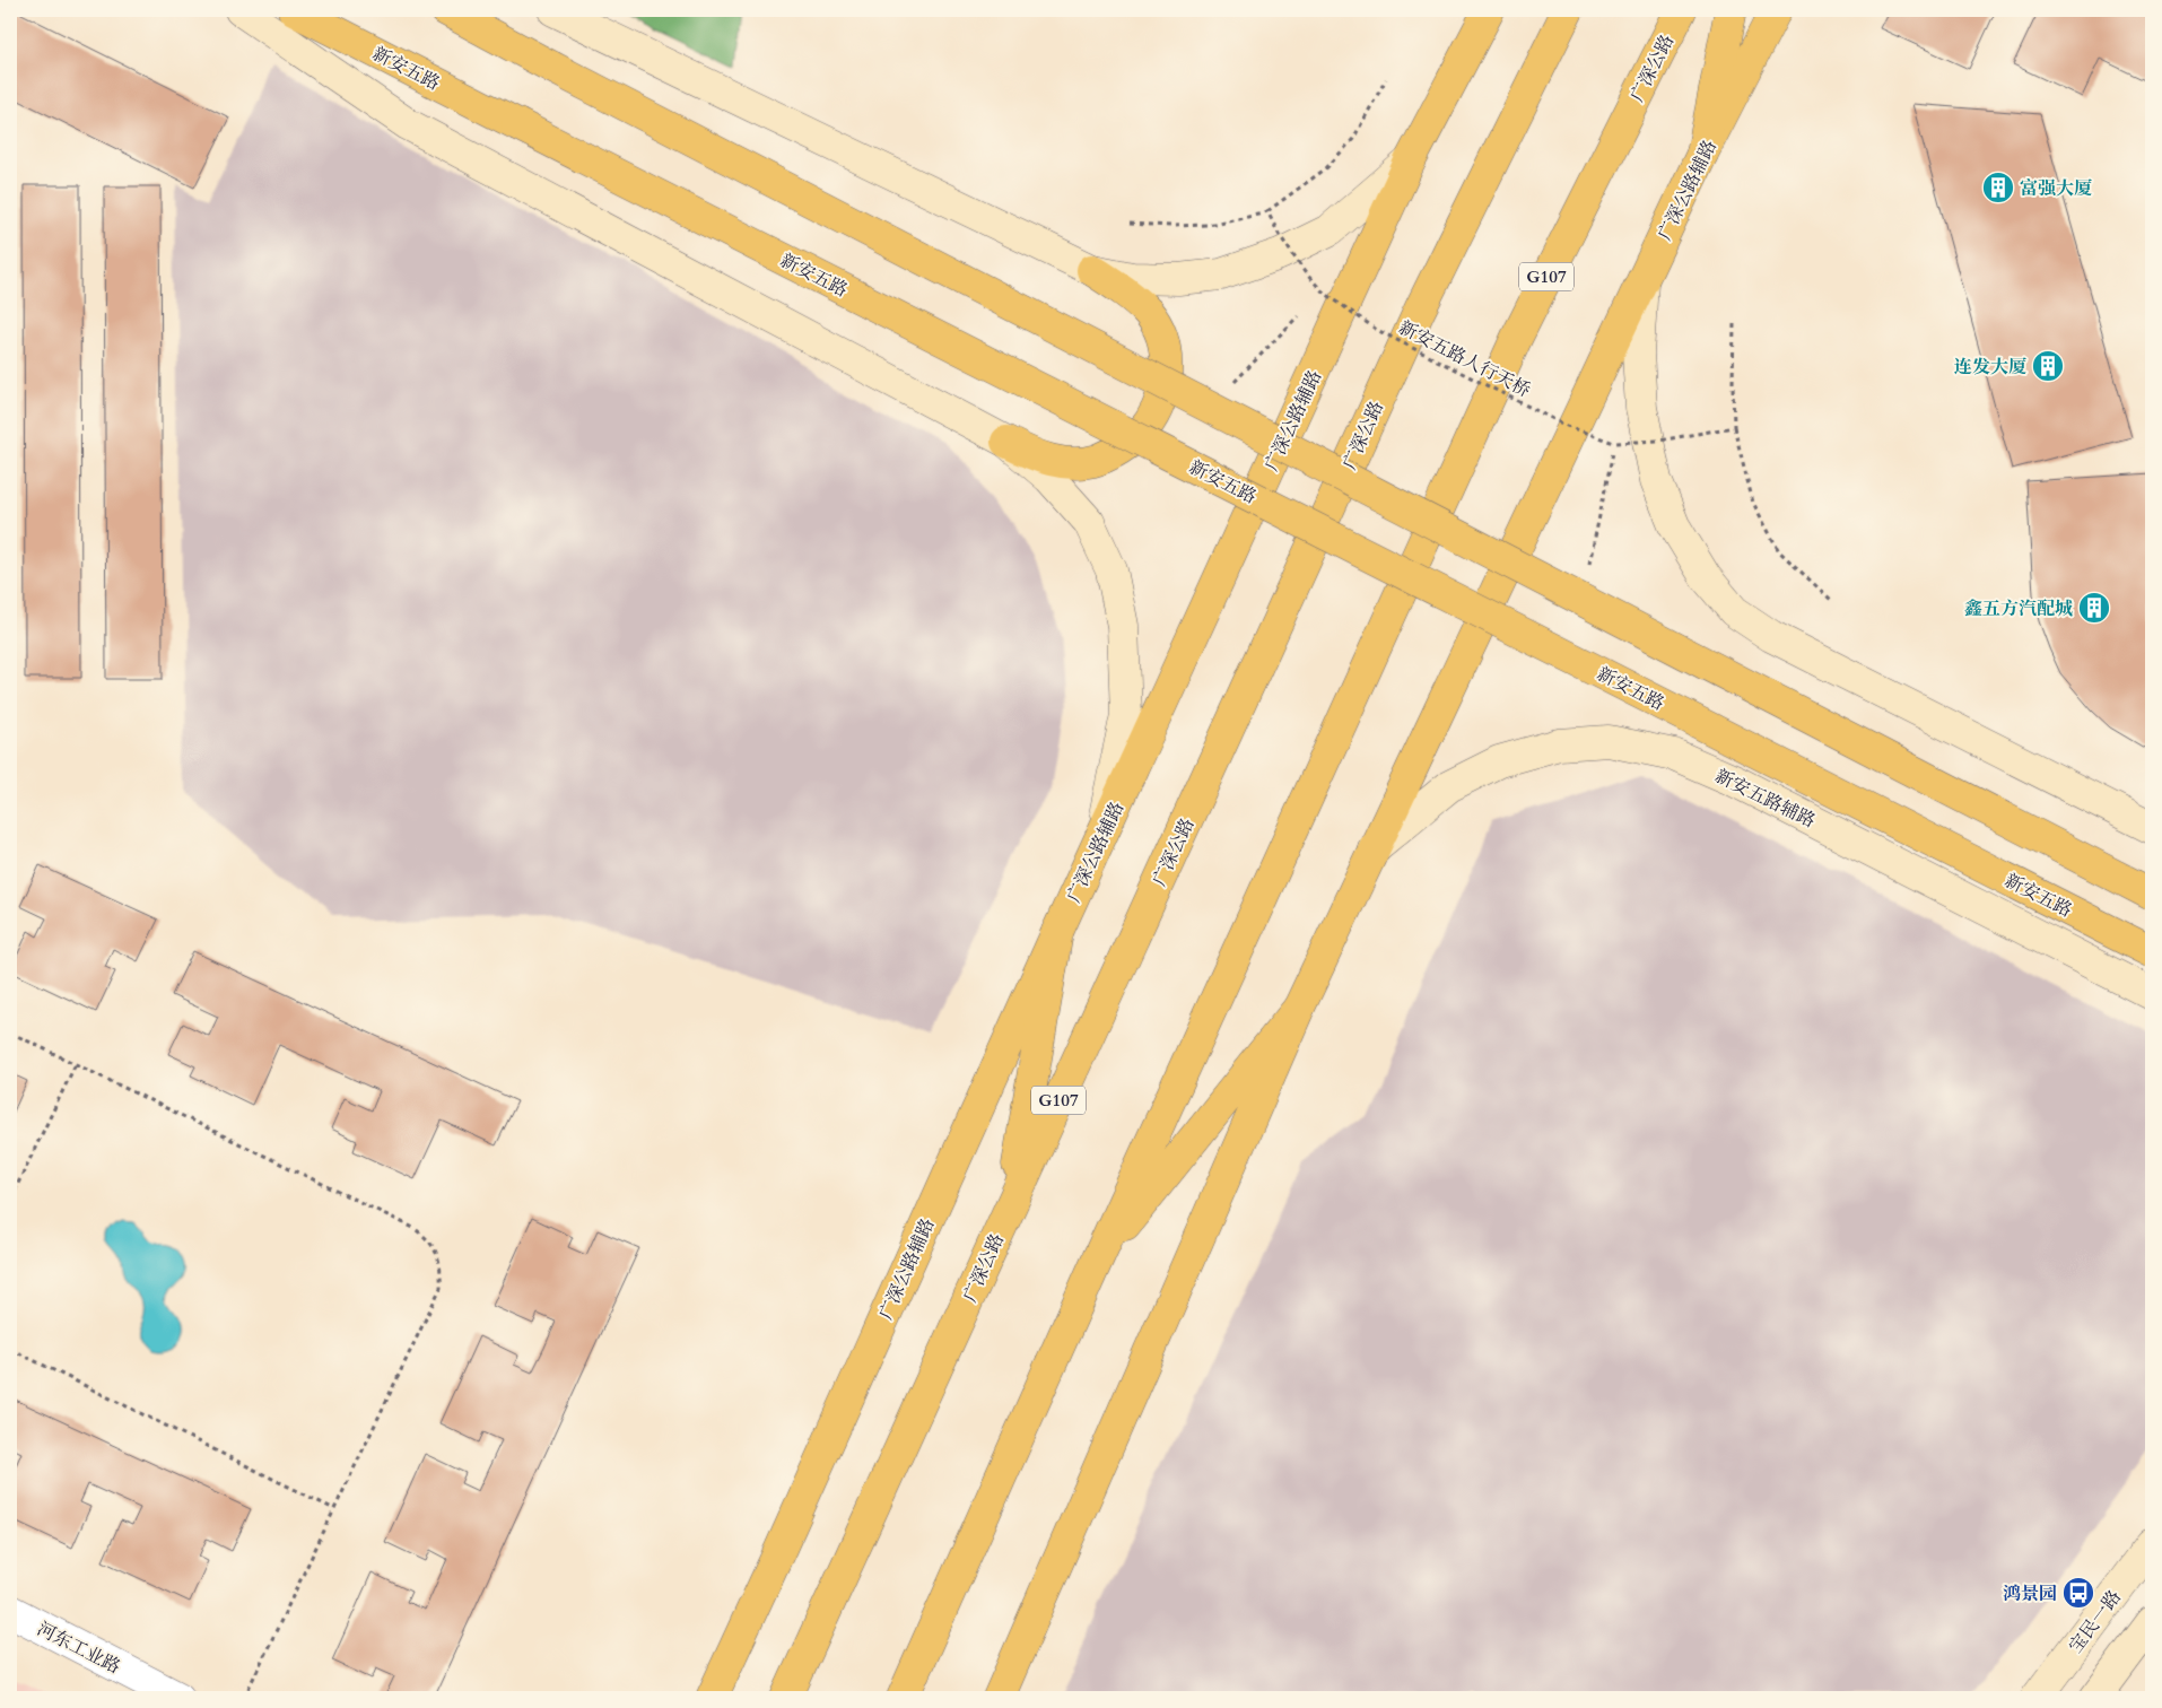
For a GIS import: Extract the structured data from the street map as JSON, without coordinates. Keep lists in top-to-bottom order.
{
  "streets": {
    "main road": [
      "新安五路",
      "广深公路",
      "广深公路辅路",
      "G107",
      "新安五路辅路",
      "宝民一路"
    ],
    "street": ["河东工业路"],
    "path": ["新安五路人行天桥"]
  },
  "crossings": [
    ["广深公路辅路", "新安五路辅路"]
  ],
  "places": {
    "building": ["富强大厦", "连发大厦", "鑫五方汽配城"],
    "bus stop": ["鸿景园"]
  }
}
